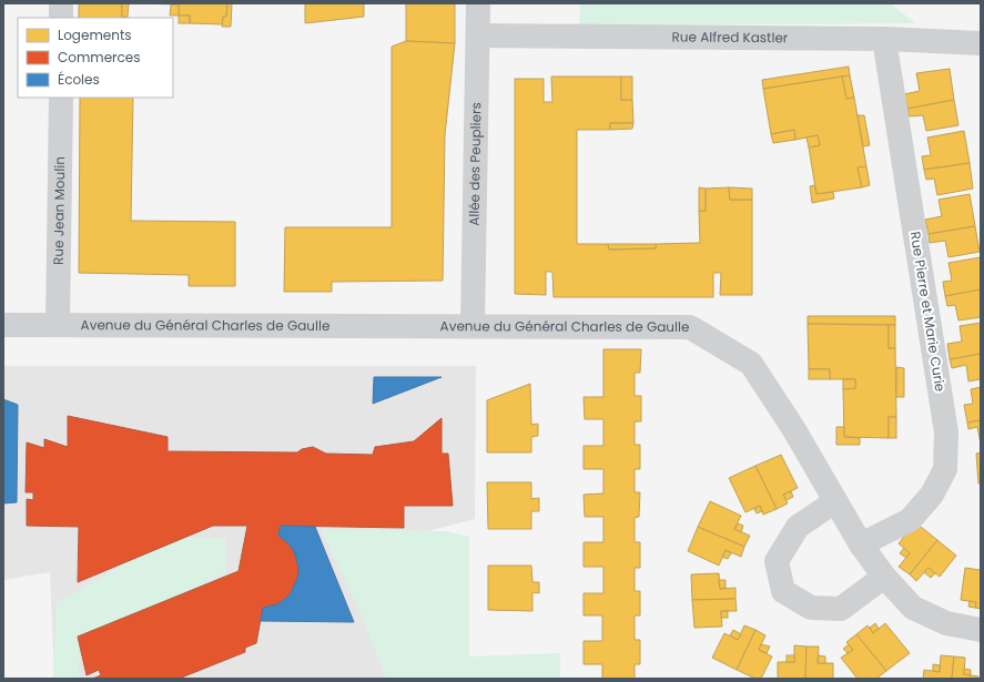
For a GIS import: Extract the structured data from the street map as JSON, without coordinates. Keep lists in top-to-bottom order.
{
  "streets": {
    "street": [
      "Rue Alfred Kastler",
      "Allée des Peupliers",
      "Rue Jean Moulin",
      "Rue Pierre et Marie Curie",
      "Avenue du Général Charles de Gaulle"
    ]
  },
  "crossings": [
    ["Rue Alfred Kastler", "Allée des Peupliers"],
    ["Rue Alfred Kastler", "Rue Pierre et Marie Curie"],
    ["Allée des Peupliers", "Avenue du Général Charles de Gaulle"],
    ["Rue Jean Moulin", "Avenue du Général Charles de Gaulle"],
    ["Rue Pierre et Marie Curie", "Avenue du Général Charles de Gaulle"]
  ],
  "legend": ["Logements", "Commerces", "Écoles"]
}
